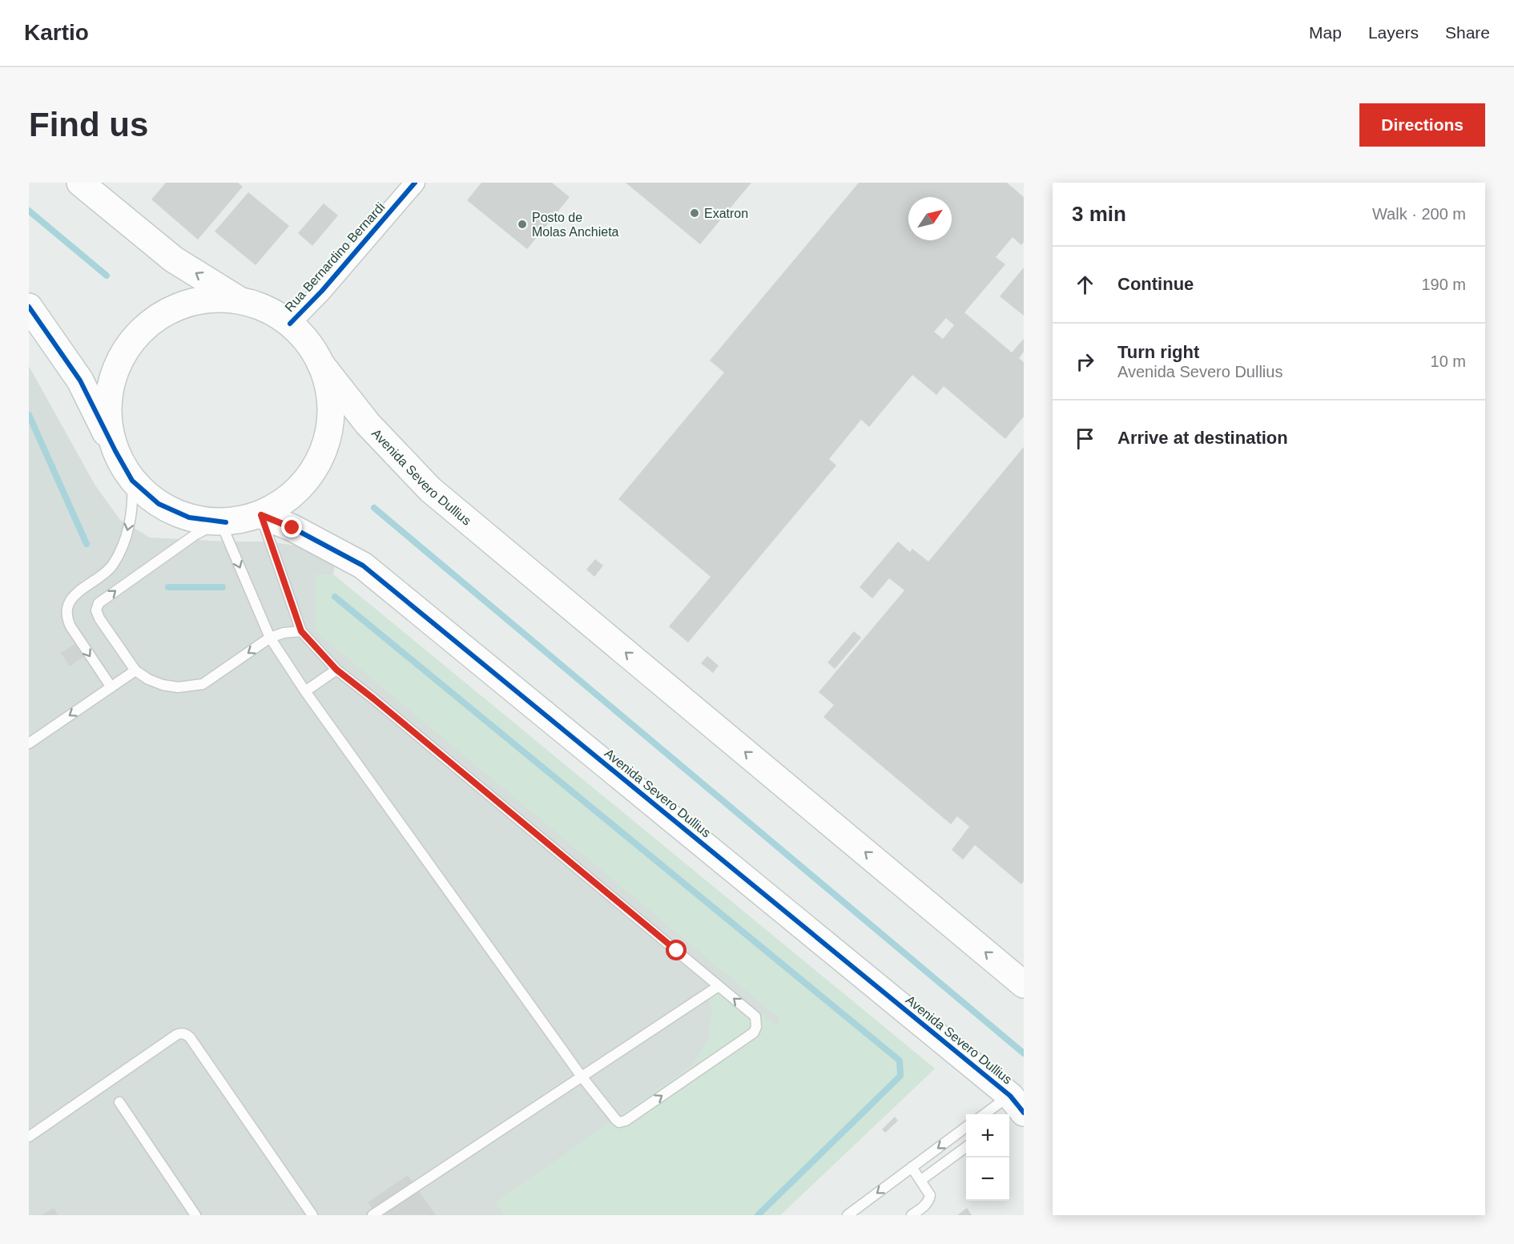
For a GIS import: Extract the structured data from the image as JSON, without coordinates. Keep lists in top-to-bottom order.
{
  "streets": {
    "main road": ["Avenida Severo Dullius"],
    "street": ["Rua Bernardino Bernardi"]
  },
  "places": ["Exatron", "Posto de Molas Anchieta"],
  "north": "top right",
  "page": {
    "header": "Kartio",
    "nav": ["Map", "Layers", "Share"],
    "buttons": "Directions",
    "title": "Find us",
    "heading": ["3 min", "Walk · 200 m"],
    "list": [
      ["Continue", "190 m"],
      ["Turn right", "Avenida Severo Dullius", "10 m"],
      "Arrive at destination"
    ],
    "map_buttons": ["+", "−"]
  }
}
